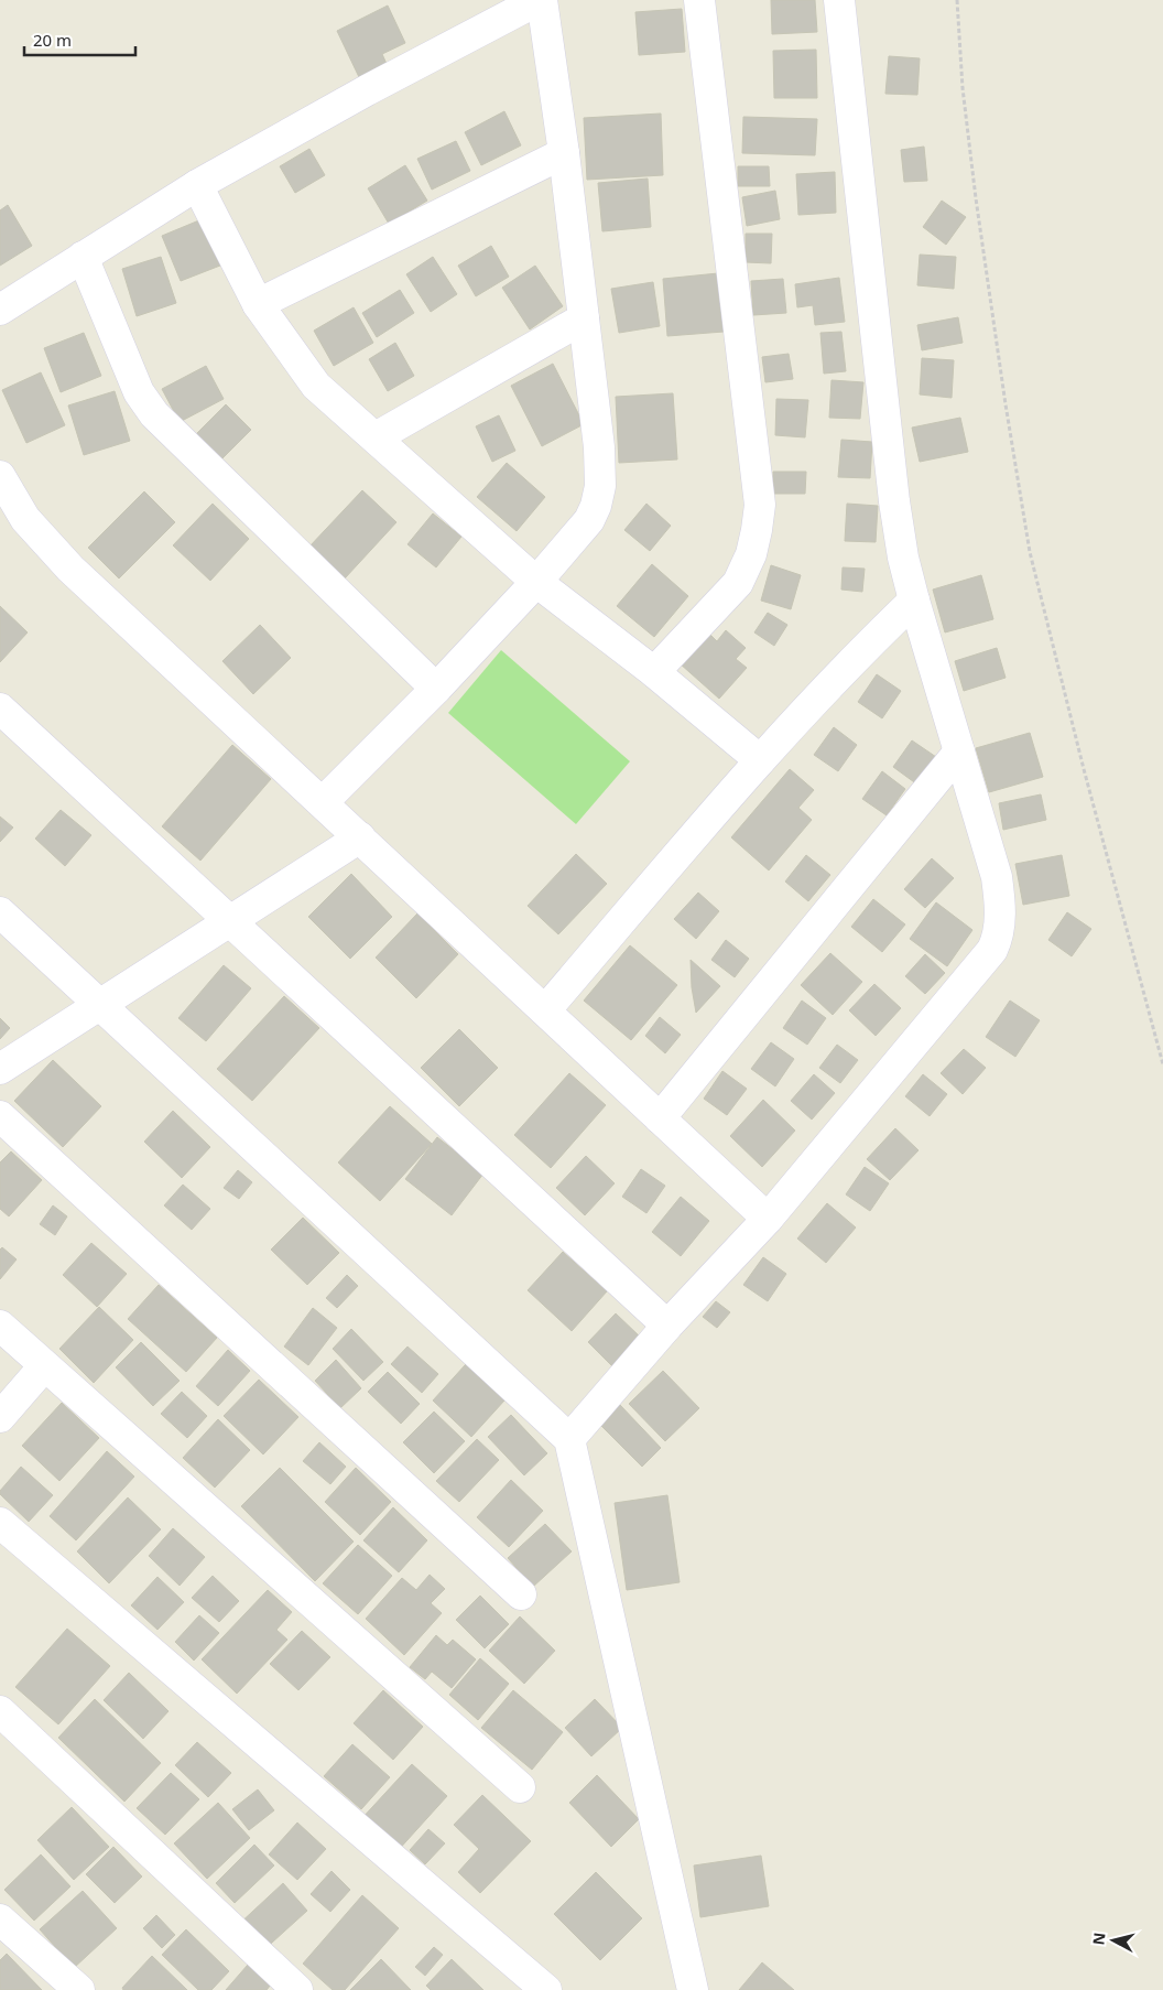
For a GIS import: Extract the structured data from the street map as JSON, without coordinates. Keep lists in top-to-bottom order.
{
  "scale_bar": "20 m",
  "north": "left"
}
